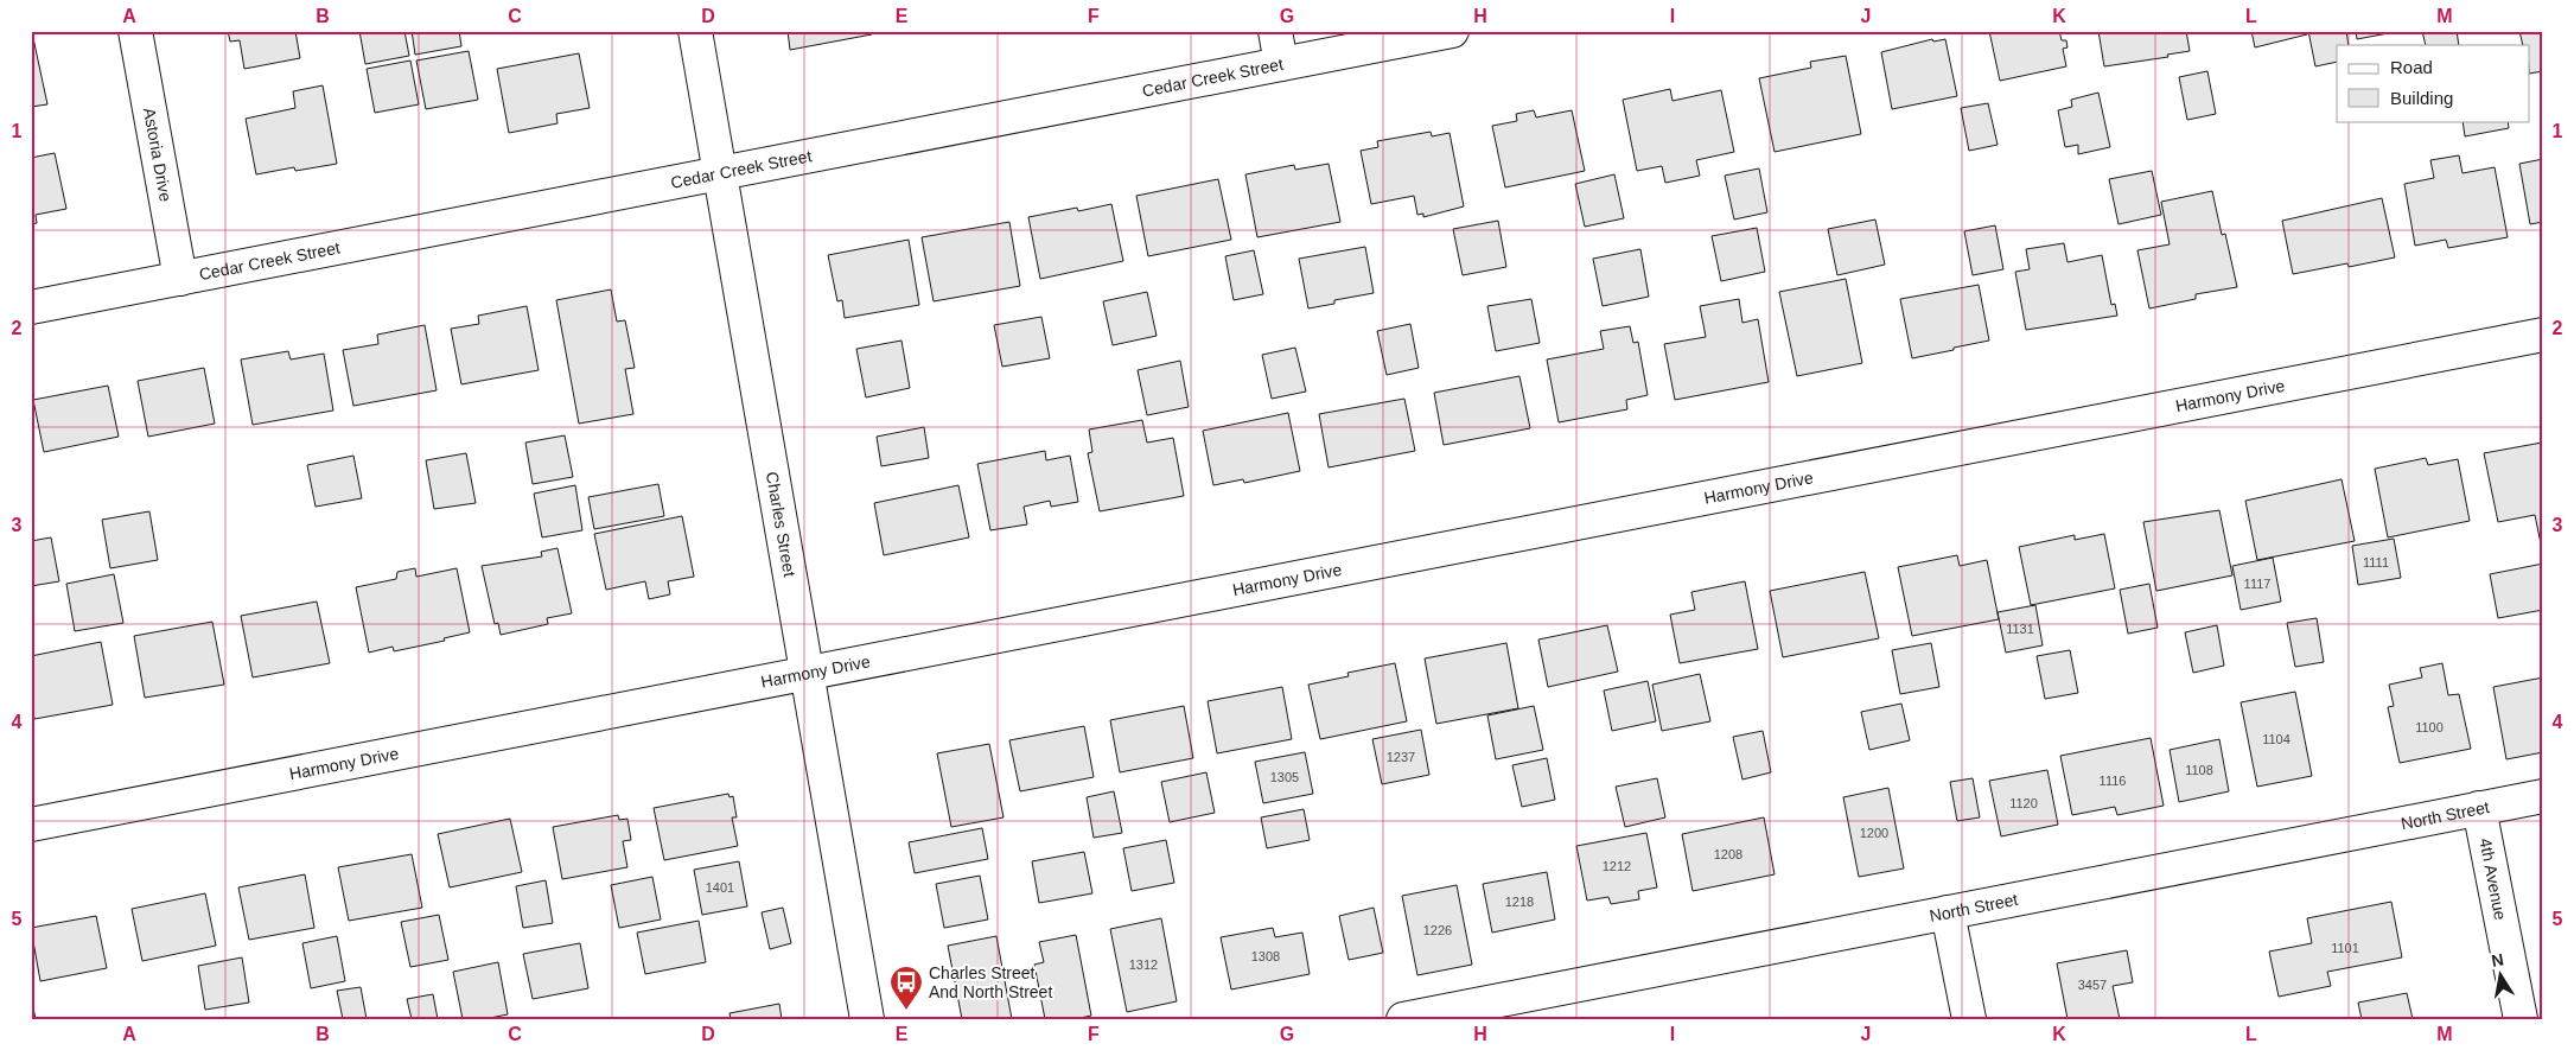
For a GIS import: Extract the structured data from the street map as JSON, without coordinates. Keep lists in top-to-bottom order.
{
  "streets": {
    "street": [
      "Cedar Creek Street",
      "Astoria Drive",
      "Harmony Drive",
      "Charles Street",
      "North Street",
      "4th Avenue"
    ]
  },
  "crossings": [
    ["Cedar Creek Street", "Astoria Drive"],
    ["Cedar Creek Street", "Charles Street"],
    ["Harmony Drive", "Charles Street"],
    ["North Street", "4th Avenue"]
  ],
  "places": {
    "bus stop": ["Charles Street And North Street"]
  },
  "house_numbers": [
    "1111",
    "1117",
    "1131",
    "1100",
    "1104",
    "1237",
    "1108",
    "1305",
    "1116",
    "1120",
    "1200",
    "1208",
    "1212",
    "1401",
    "1218",
    "1226",
    "1101",
    "1308",
    "1312",
    "3457"
  ],
  "legend": ["Road", "Building"],
  "north": "top",
  "grid": {
    "columns": [
      "A",
      "B",
      "C",
      "D",
      "E",
      "F",
      "G",
      "H",
      "I",
      "J",
      "K",
      "L",
      "M"
    ],
    "rows": [
      "1",
      "2",
      "3",
      "4",
      "5"
    ]
  }
}
